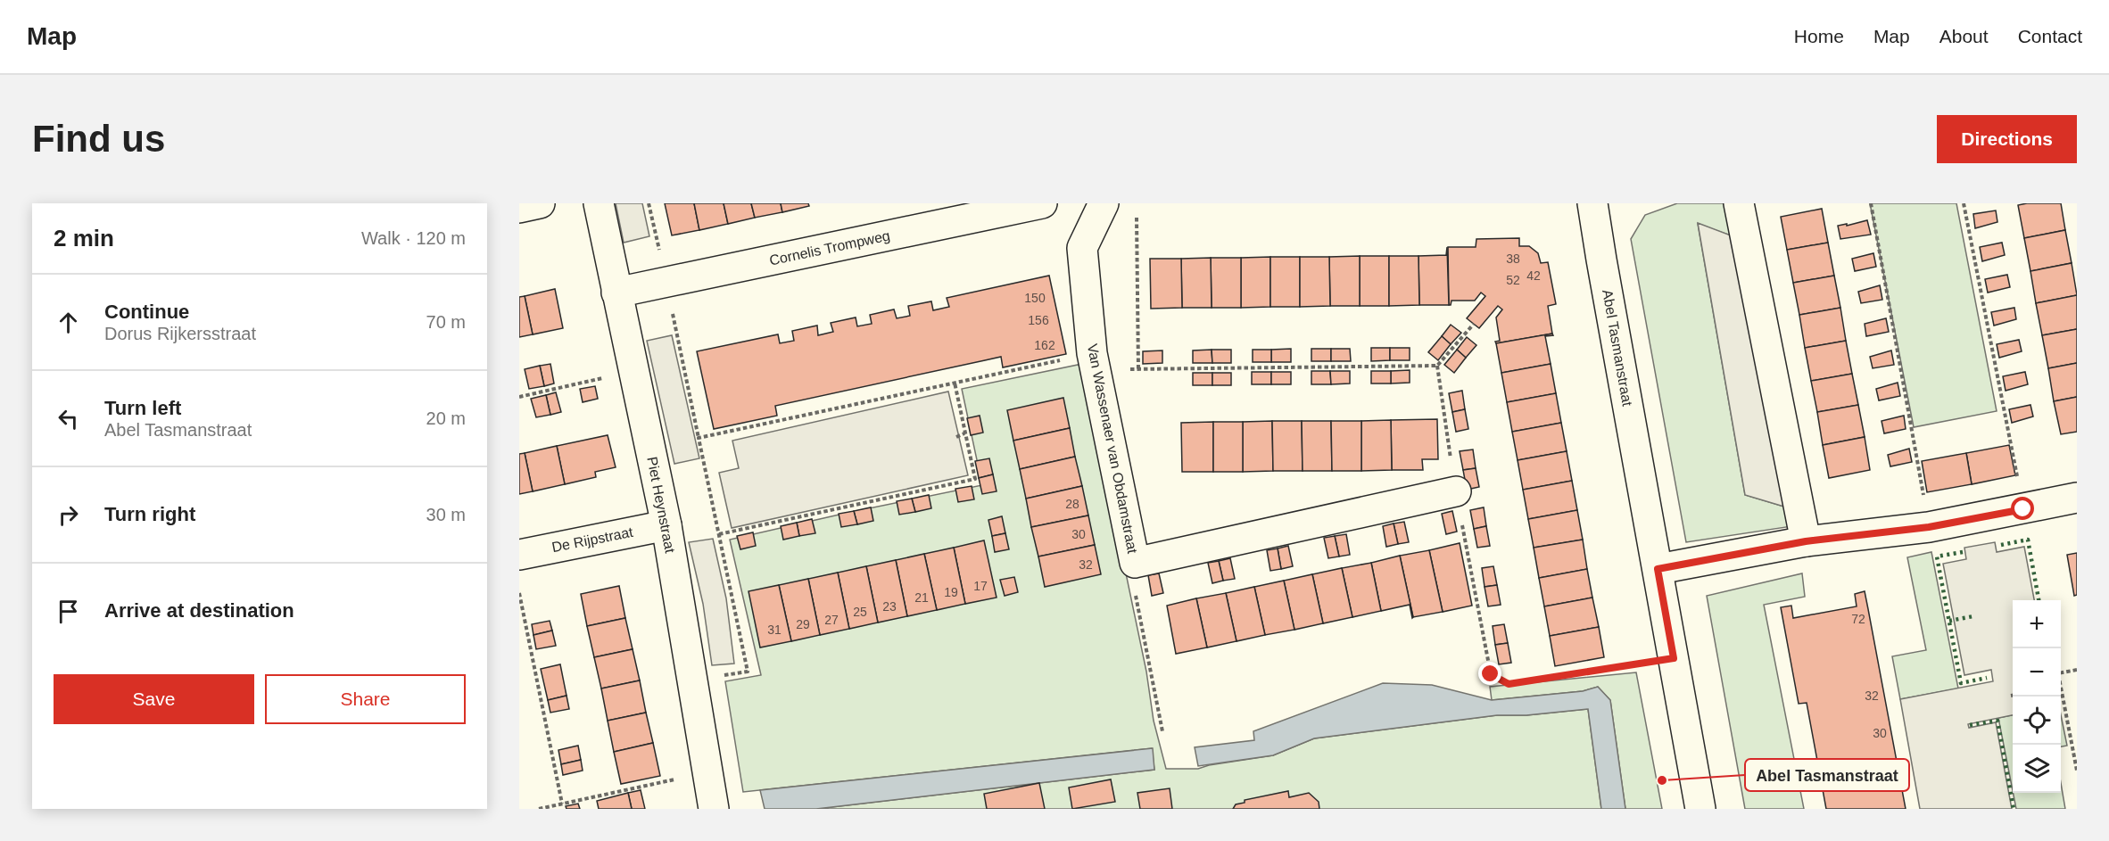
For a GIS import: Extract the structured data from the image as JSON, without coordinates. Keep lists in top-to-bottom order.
{
  "streets": {
    "street": [
      "Cornelis Trompweg",
      "Abel Tasmanstraat",
      "Van Wassenaer van Obdamstraat",
      "Piet Heynstraat",
      "De Rijpstraat"
    ]
  },
  "crossings": [
    ["Cornelis Trompweg", "Piet Heynstraat"],
    ["Piet Heynstraat", "De Rijpstraat"]
  ],
  "places": ["Abel Tasmanstraat"],
  "house_numbers": [
    "38",
    "42",
    "52",
    "150",
    "156",
    "162",
    "28",
    "30",
    "32",
    "17",
    "19",
    "21",
    "23",
    "25",
    "72",
    "27",
    "29",
    "31",
    "32",
    "30"
  ],
  "page": {
    "header": "Map",
    "nav": [
      "Home",
      "Map",
      "About",
      "Contact"
    ],
    "buttons": [
      "Directions",
      ["Save", "Share"]
    ],
    "title": "Find us",
    "heading": ["2 min", "Walk · 120 m"],
    "list": [
      ["Continue", "Dorus Rijkersstraat", "70 m"],
      ["Turn left", "Abel Tasmanstraat", "20 m"],
      ["Turn right", "30 m"],
      "Arrive at destination"
    ],
    "map_buttons": ["+", "−"]
  }
}
